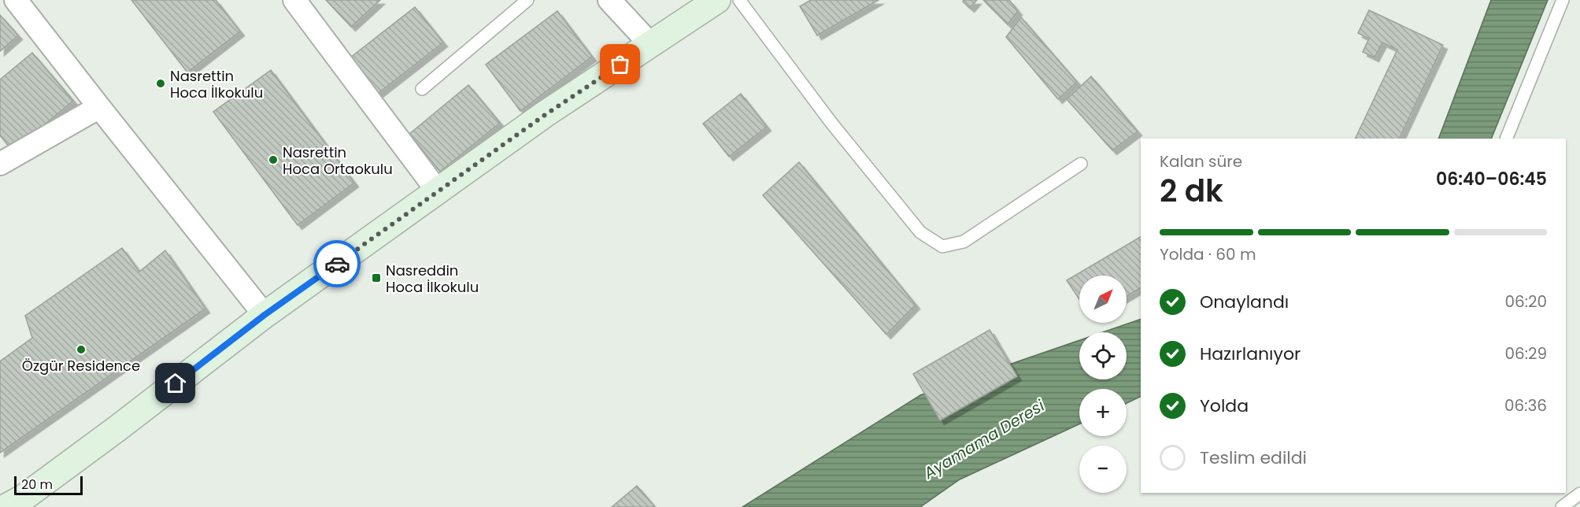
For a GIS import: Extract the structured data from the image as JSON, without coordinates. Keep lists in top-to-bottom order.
{
  "water": ["Ayamama Deresi"],
  "places": {
    "other": ["Nasrettin Hoca İlkokulu", "Nasrettin Hoca Ortaokulu", "Özgür Residence"],
    "transit": ["Nasreddin Hoca İlkokulu"]
  },
  "scale_bar": "20 m",
  "north": "top right",
  "page": {
    "heading": ["2 dk", "Kalan süre", "06:40–06:45"],
    "bar": "Yolda · 60 m",
    "map_buttons": ["+", "−"],
    "list": [
      ["Onaylandı", "06:20"],
      ["Hazırlanıyor", "06:29"],
      ["Yolda", "06:36"],
      "Teslim edildi"
    ],
    "scale": "20 m"
  }
}
